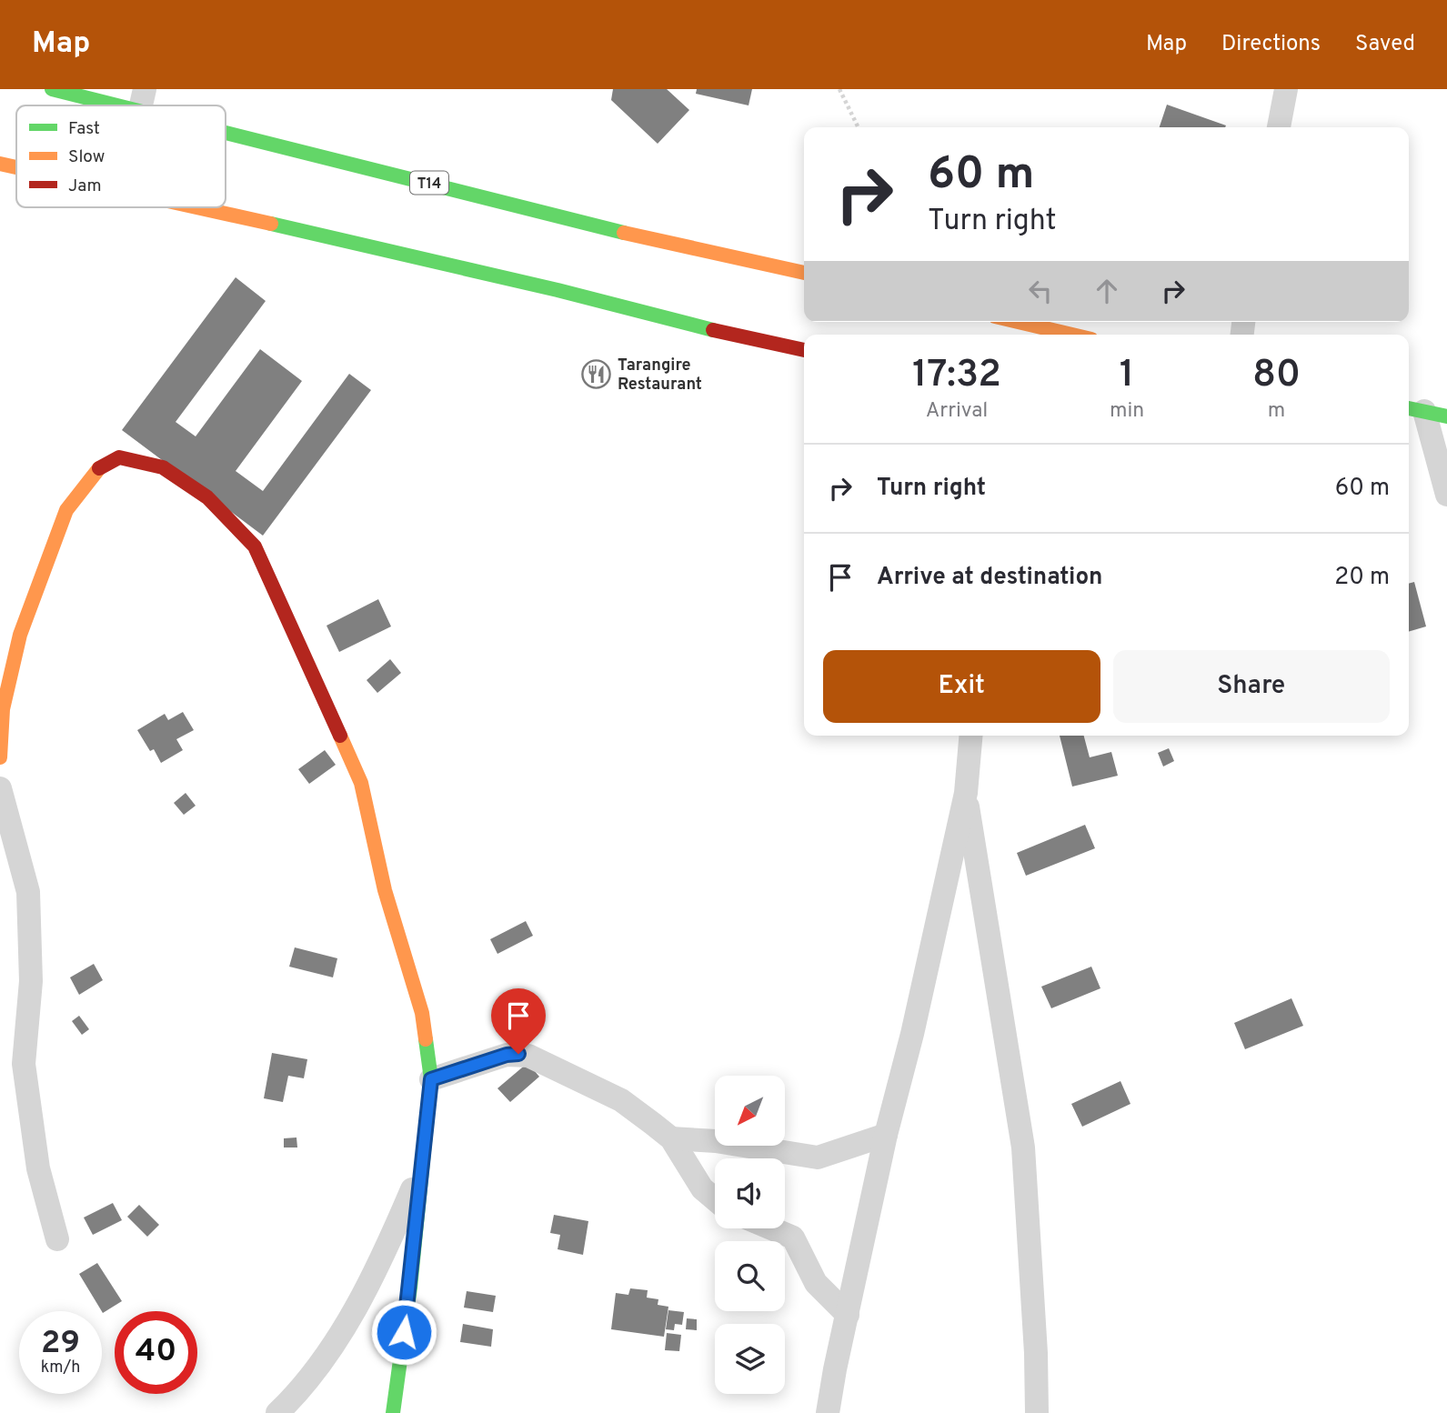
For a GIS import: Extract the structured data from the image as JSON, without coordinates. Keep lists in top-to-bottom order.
{
  "streets": {
    "main road": ["T14"]
  },
  "places": {
    "restaurant": ["Tarangire Restaurant"]
  },
  "legend": ["Fast", "Slow", "Jam"],
  "north": "bottom left",
  "page": {
    "header": "Map",
    "nav": ["Map", "Directions", "Saved"],
    "turn": ["60 m", "Turn right"],
    "eta": [
      "17:32",
      "Arrival",
      "1",
      "min",
      "80",
      "m"
    ],
    "list": [
      {
        "name": "Turn right",
        "value": "60 m"
      },
      {
        "name": "Arrive at destination",
        "value": "20 m"
      }
    ],
    "buttons": ["Exit", "Share"],
    "speed": "29 km/h",
    "limit": "40"
  }
}
